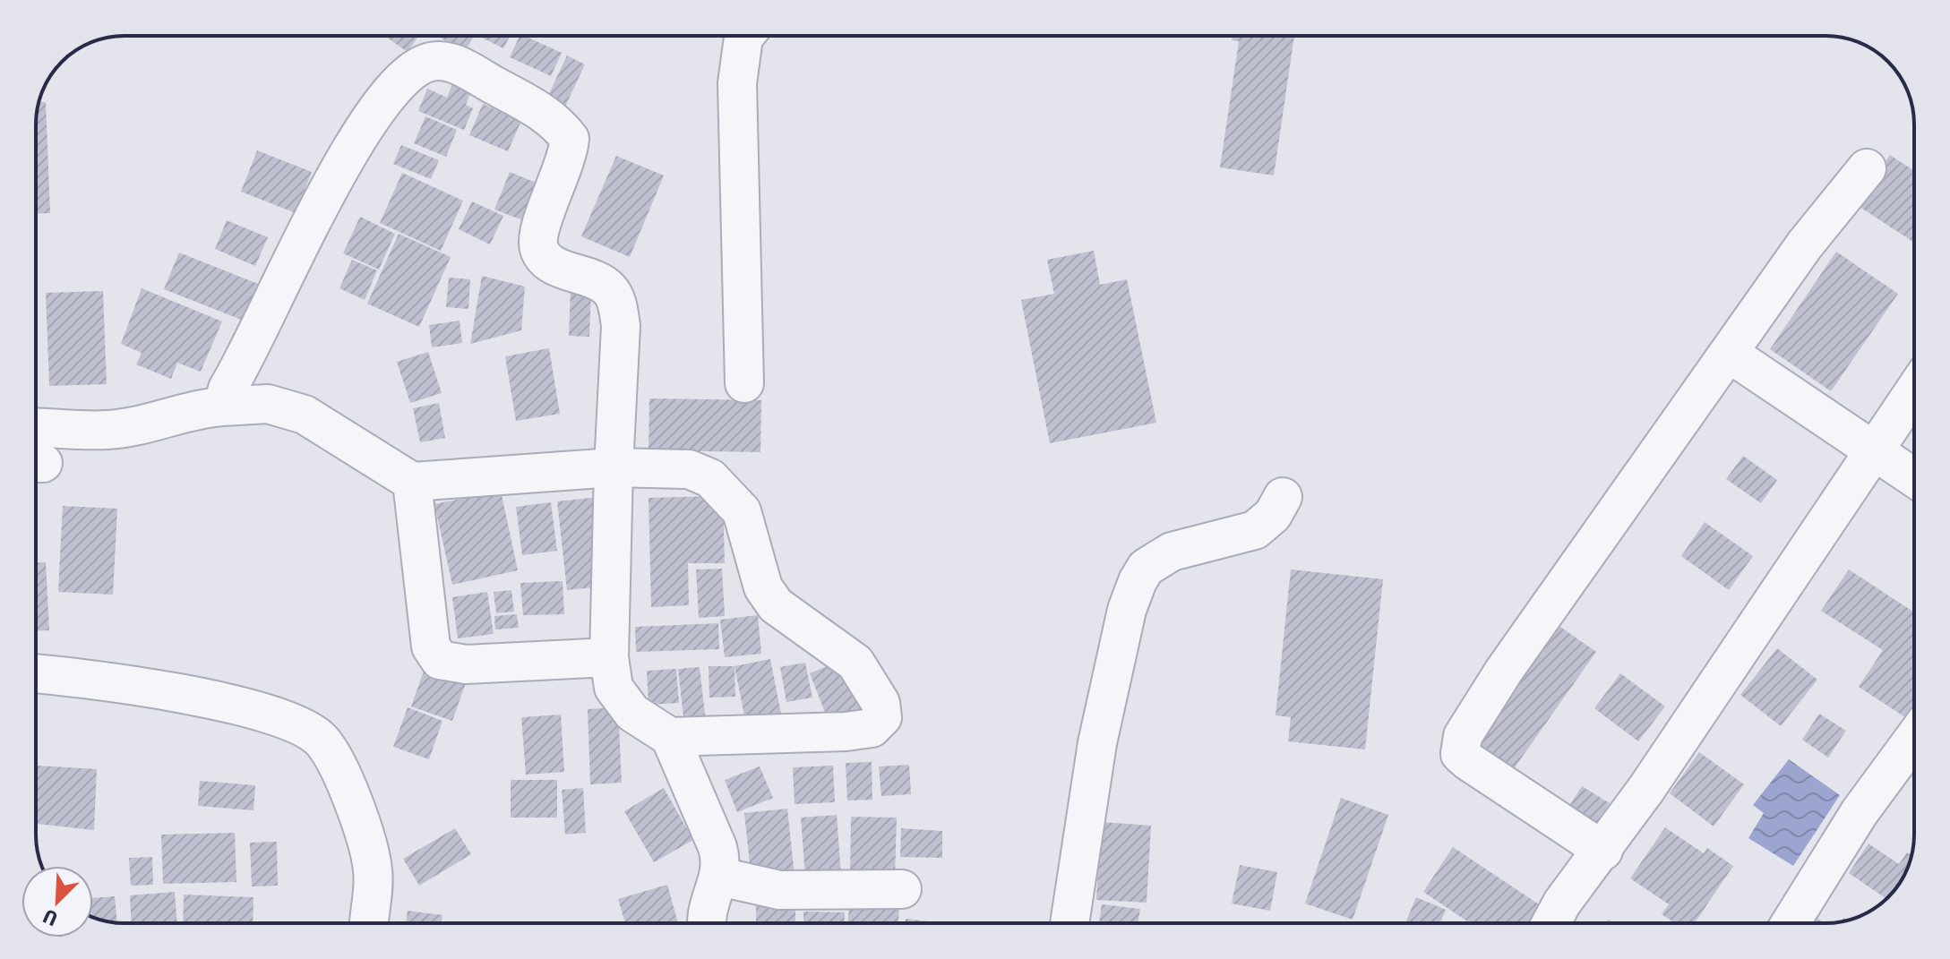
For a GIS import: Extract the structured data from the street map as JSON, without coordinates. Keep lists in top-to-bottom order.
{
  "north": "bottom left"
}
